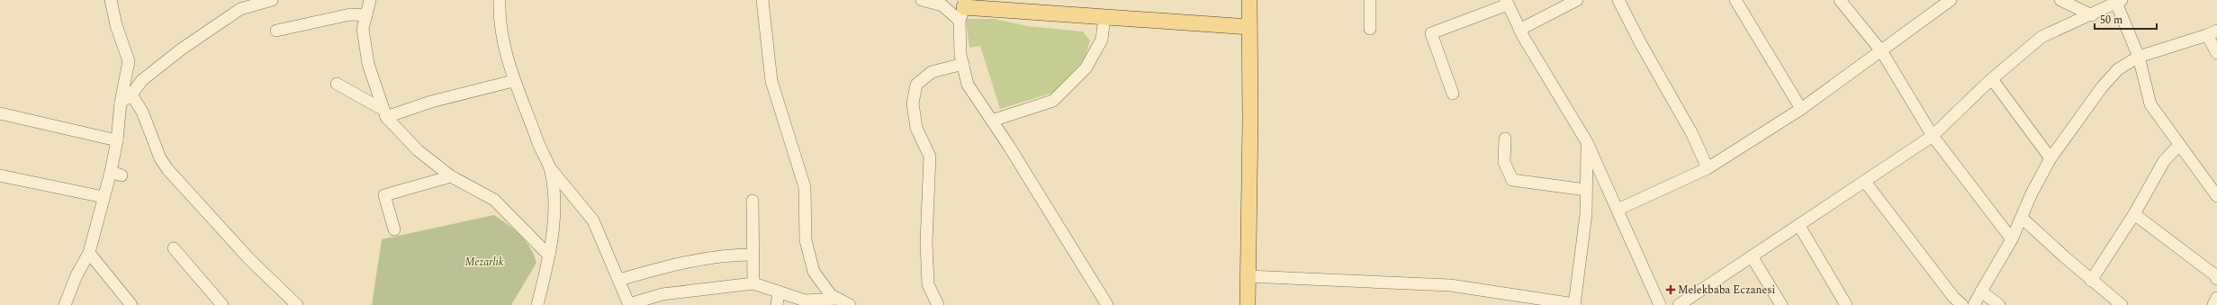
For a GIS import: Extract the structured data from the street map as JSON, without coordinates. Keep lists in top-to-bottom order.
{
  "parks": ["Mezarlık"],
  "places": {
    "health": ["Melekbaba Eczanesi"]
  },
  "scale_bar": "50 m"
}
